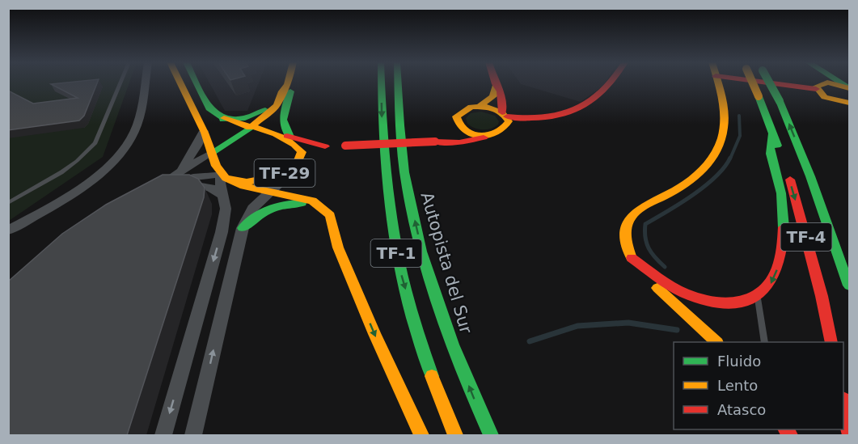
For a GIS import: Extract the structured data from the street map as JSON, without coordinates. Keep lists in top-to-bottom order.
{
  "streets": {
    "main road": [
      "TF-29",
      "TF-4",
      "TF-1",
      "Autopista del Sur"
    ]
  },
  "legend": ["Fluido", "Lento", "Atasco"]
}
